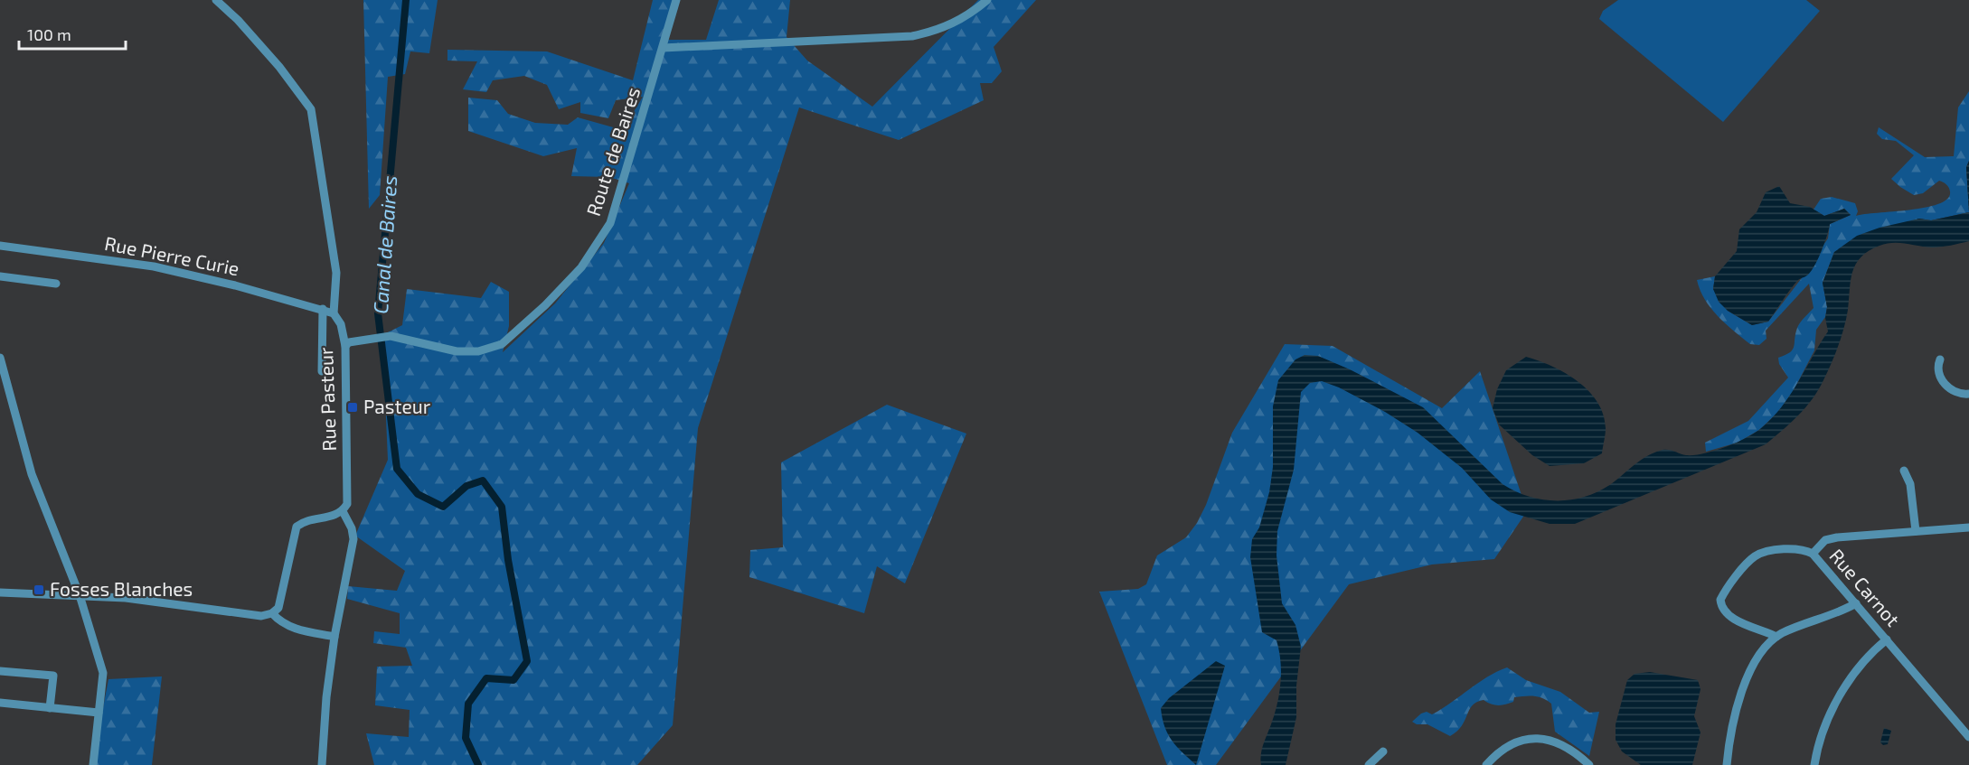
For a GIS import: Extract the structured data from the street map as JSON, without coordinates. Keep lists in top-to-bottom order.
{
  "streets": {
    "street": [
      "Route de Baires",
      "Rue Pierre Curie",
      "Rue Pasteur",
      "Rue Carnot"
    ]
  },
  "crossings": [
    ["Route de Baires", "Rue Pasteur"],
    ["Rue Pierre Curie", "Rue Pasteur"]
  ],
  "water": ["Canal de Baires"],
  "places": {
    "transit": ["Pasteur", "Fosses Blanches"]
  },
  "scale_bar": "100 m"
}
